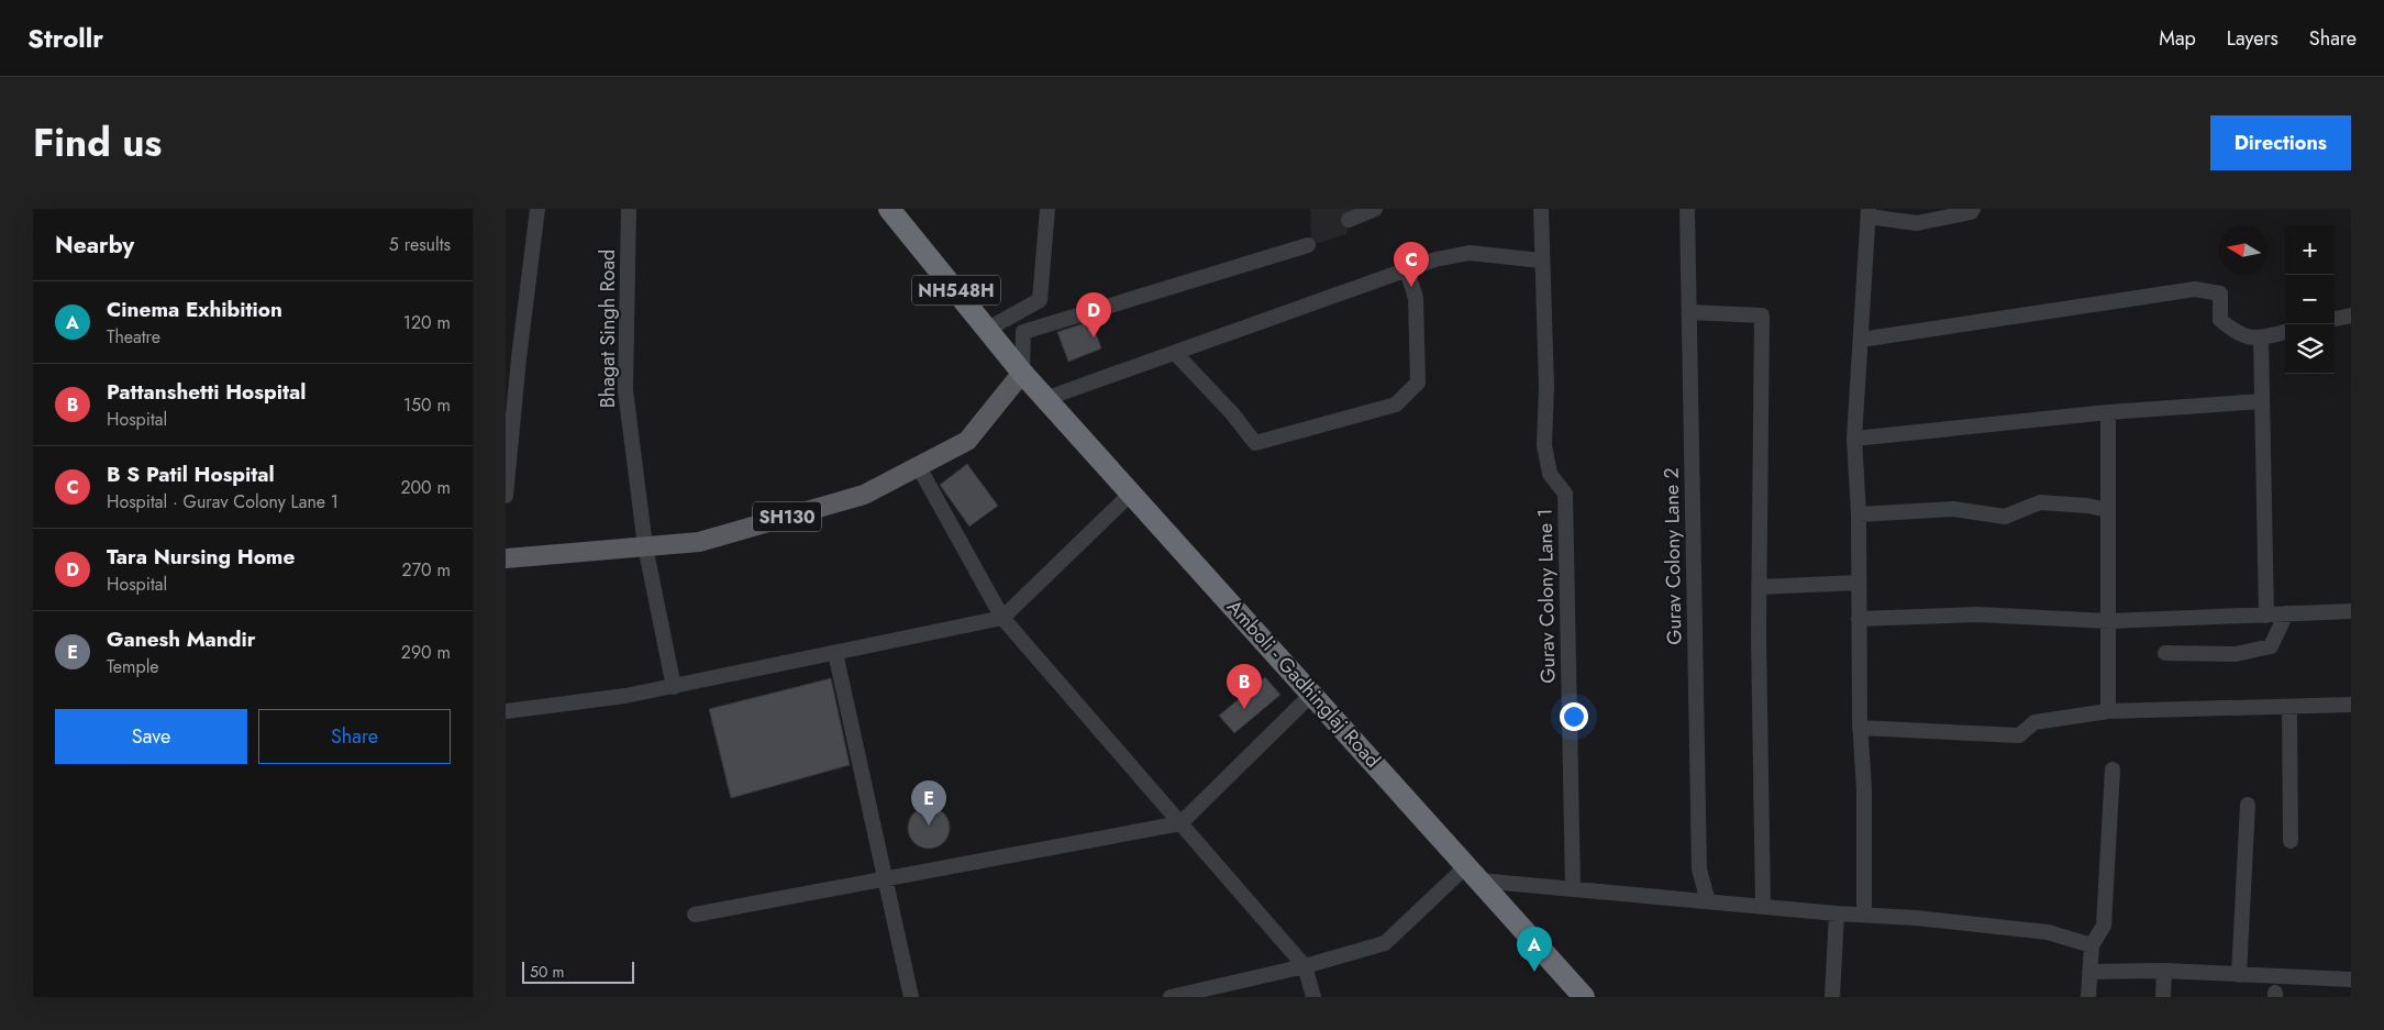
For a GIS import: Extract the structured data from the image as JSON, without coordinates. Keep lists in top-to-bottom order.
{
  "streets": {
    "highway": ["NH548H", "Amboli - Gadhinglaj Road"],
    "main road": ["SH130"],
    "street": ["Bhagat Singh Road", "Gurav Colony Lane 2", "Gurav Colony Lane 1"]
  },
  "crossings": [
    ["NH548H", "SH130"],
    ["NH548H", "Amboli - Gadhinglaj Road"],
    ["Bhagat Singh Road", "SH130"],
    ["SH130", "Amboli - Gadhinglaj Road"]
  ],
  "scale_bar": "50 m",
  "north": "left",
  "page": {
    "header": "Strollr",
    "nav": ["Map", "Layers", "Share"],
    "title": "Find us",
    "buttons": [
      "Directions",
      ["Save", "Share"]
    ],
    "heading": ["Nearby", "5 results"],
    "map_buttons": ["+", "−"],
    "pins": [
      "C",
      "D",
      "B",
      "E",
      "A"
    ],
    "list": [
      {
        "mark": "A",
        "name": "Cinema Exhibition",
        "note": "Theatre",
        "value": "120 m"
      },
      {
        "mark": "B",
        "name": "Pattanshetti Hospital",
        "note": "Hospital",
        "value": "150 m"
      },
      {
        "mark": "C",
        "name": "B S Patil Hospital",
        "note": "Hospital · Gurav Colony Lane 1",
        "value": "200 m"
      },
      {
        "mark": "D",
        "name": "Tara Nursing Home",
        "note": "Hospital",
        "value": "270 m"
      },
      {
        "mark": "E",
        "name": "Ganesh Mandir",
        "note": "Temple",
        "value": "290 m"
      }
    ],
    "scale": "50 m"
  }
}
